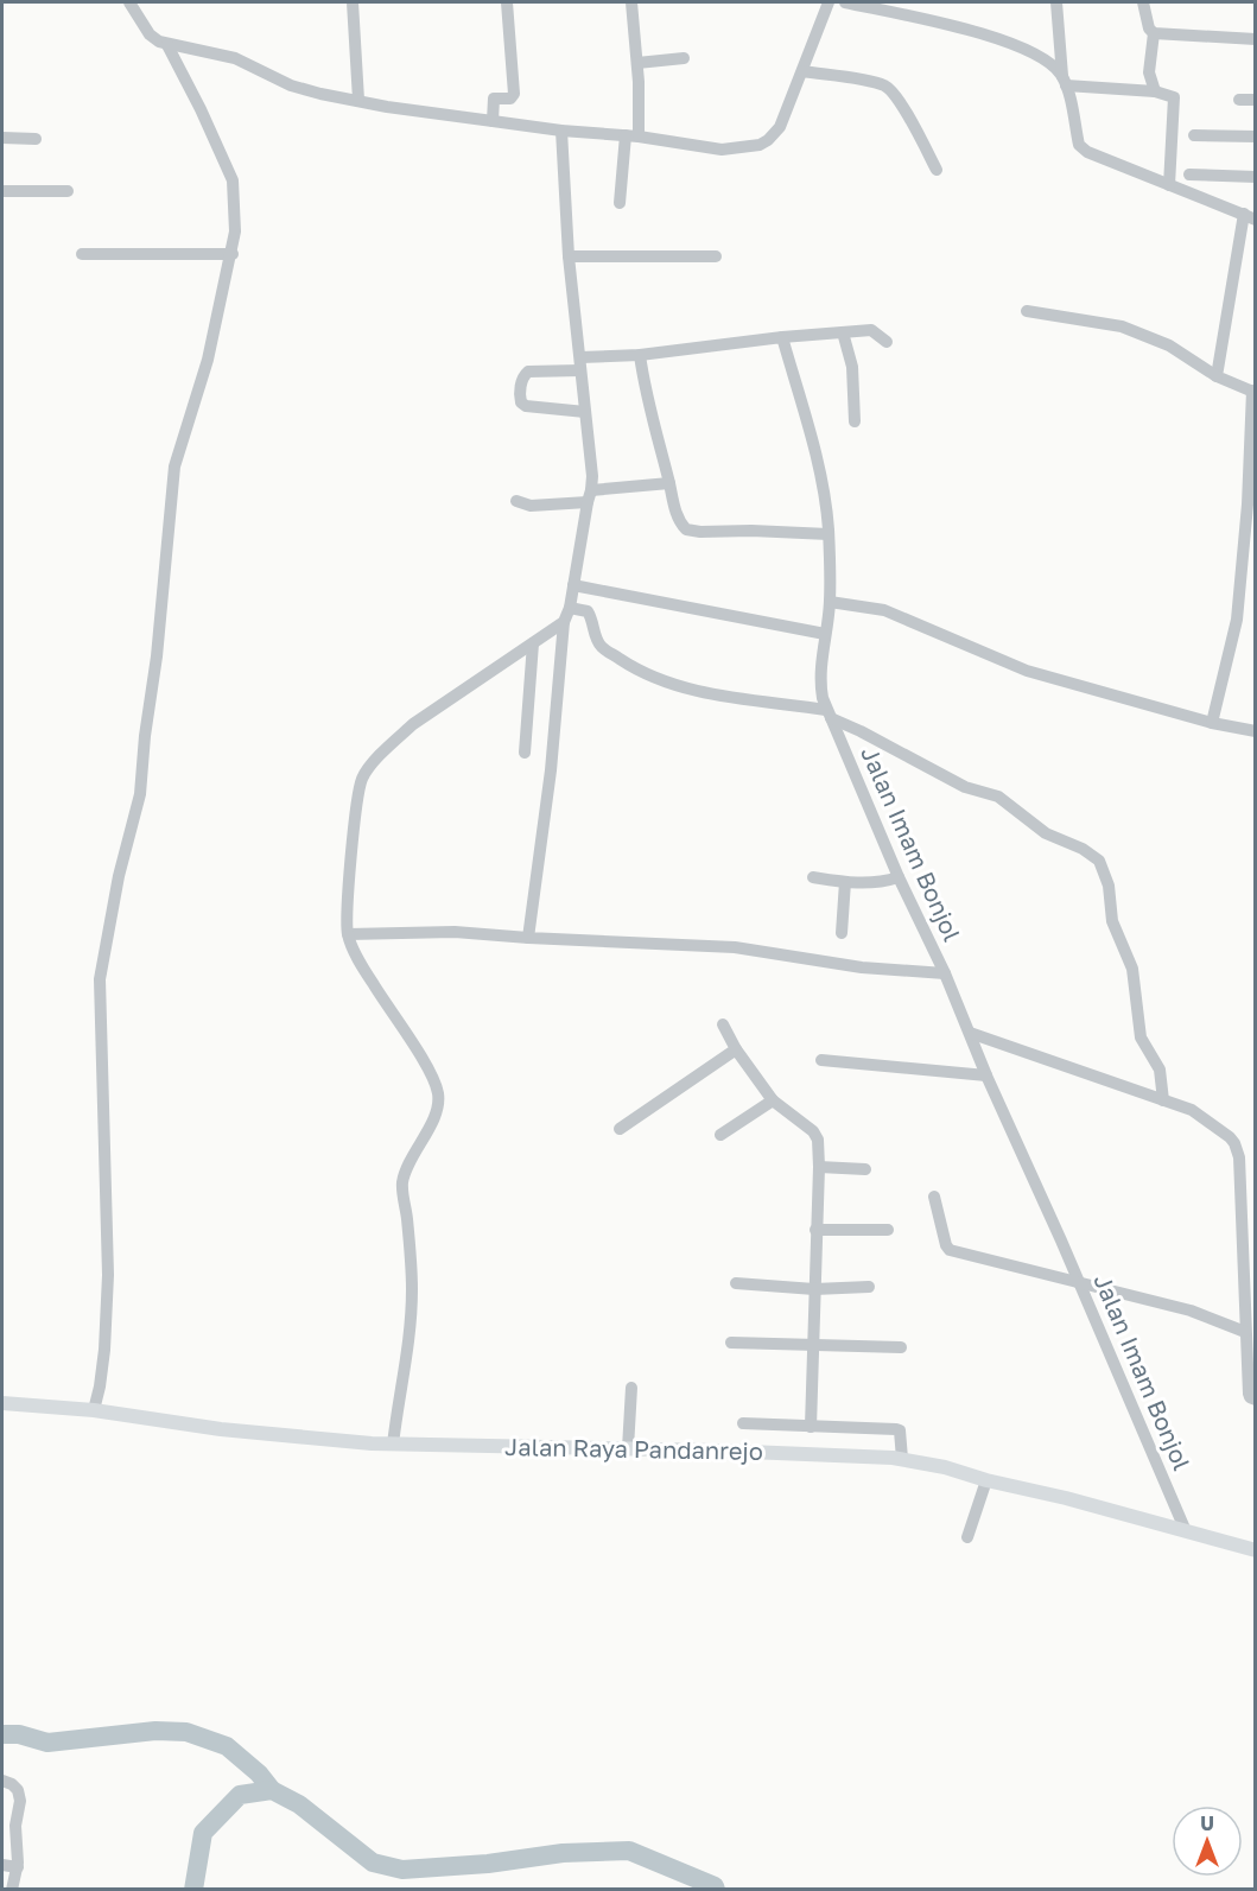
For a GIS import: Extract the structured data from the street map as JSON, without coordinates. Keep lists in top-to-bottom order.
{
  "streets": {
    "main road": ["Jalan Raya Pandanrejo"],
    "street": ["Jalan Imam Bonjol"]
  },
  "crossings": [
    ["Jalan Imam Bonjol", "Jalan Raya Pandanrejo"]
  ],
  "north": "top"
}
